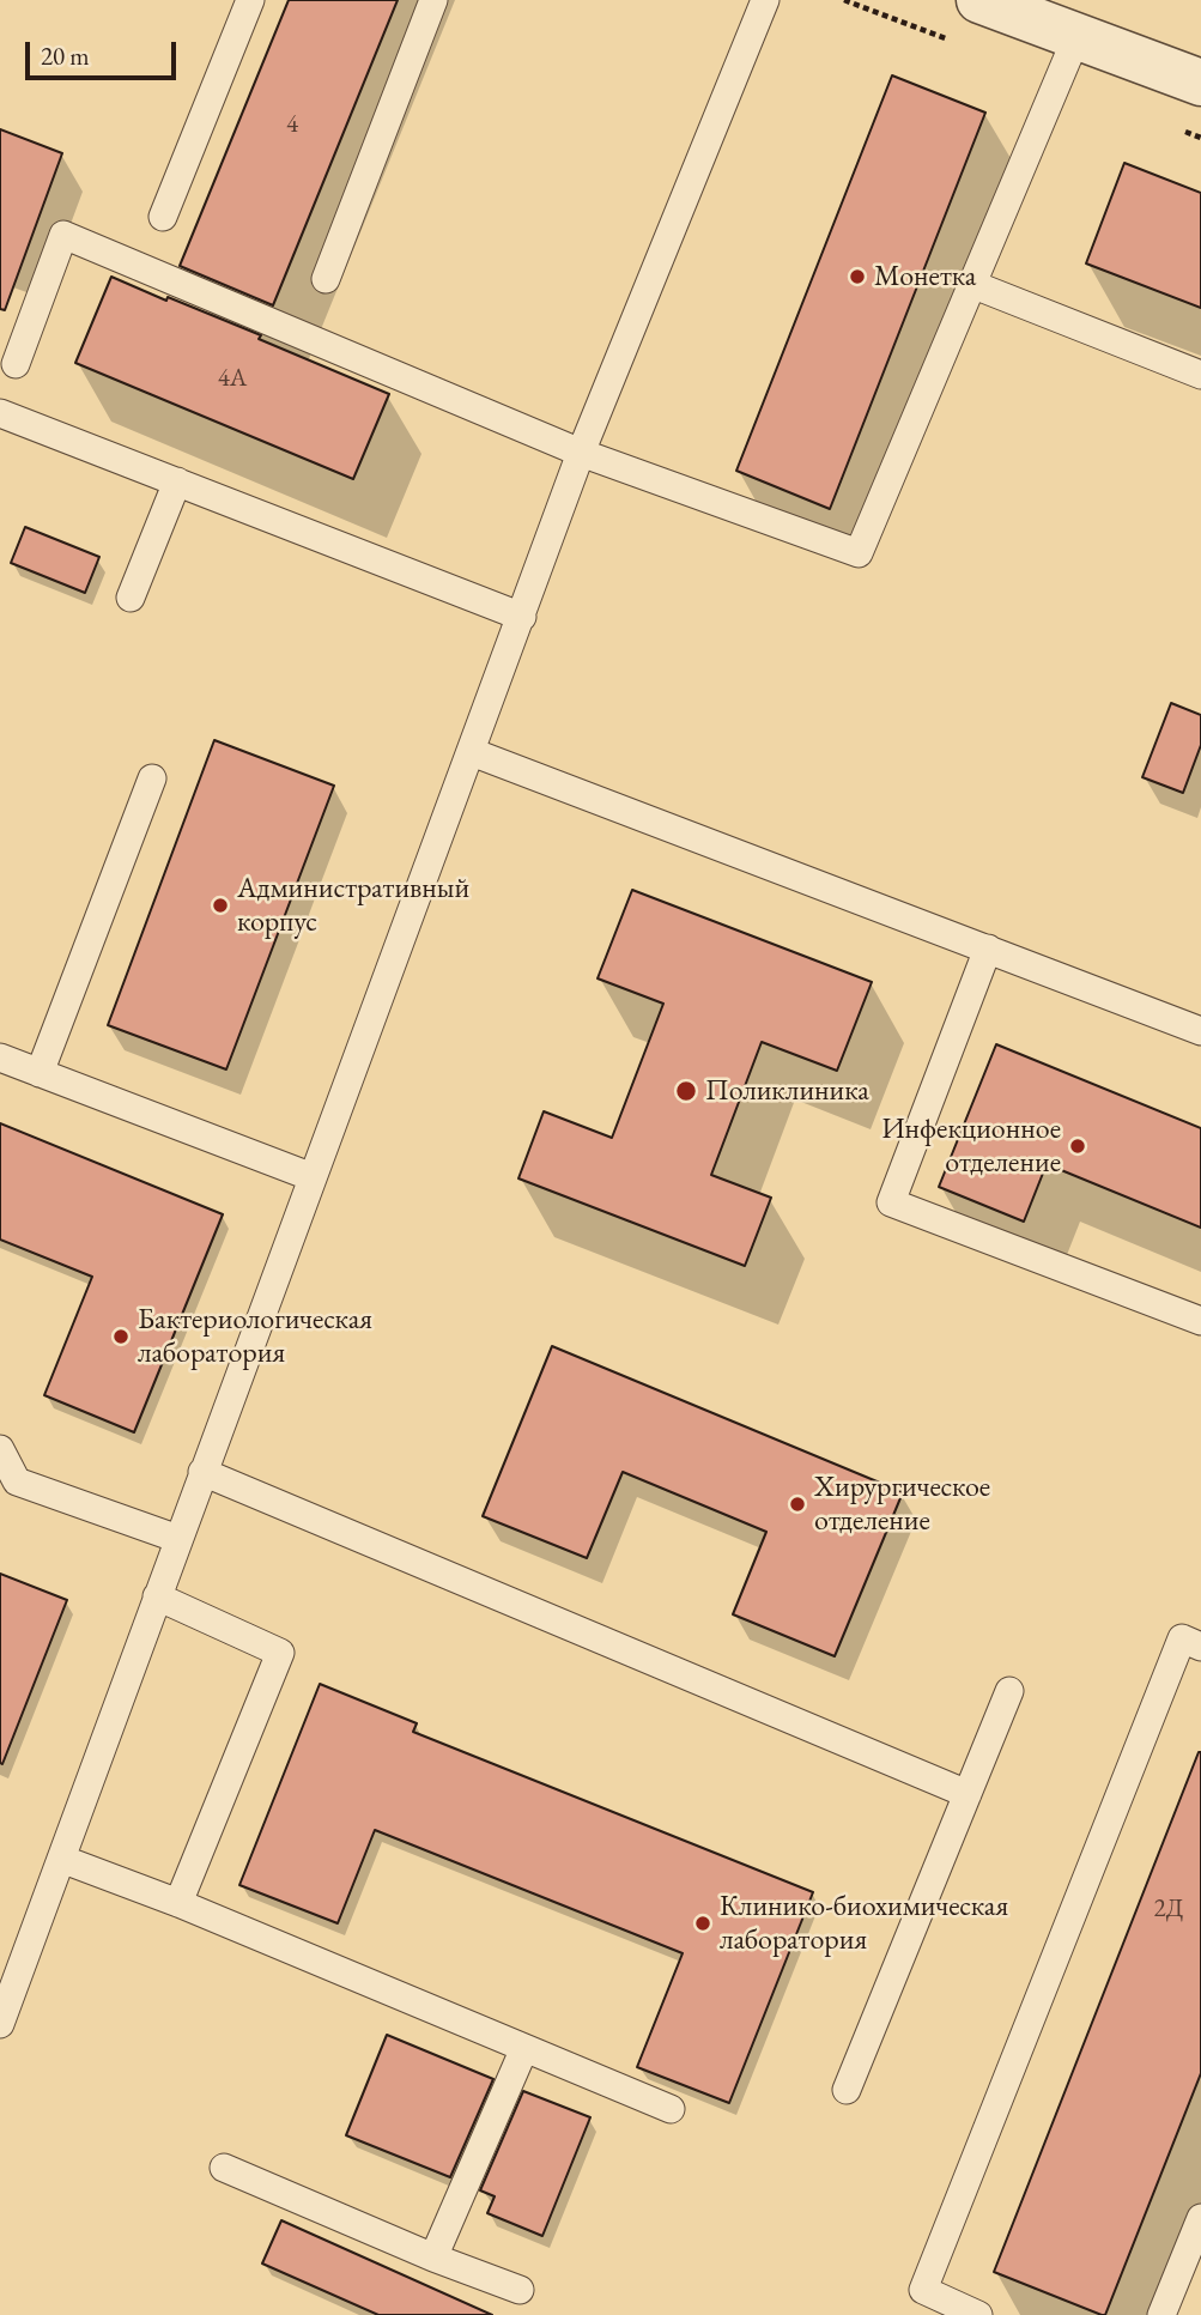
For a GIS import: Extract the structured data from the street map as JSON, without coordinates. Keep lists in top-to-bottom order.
{
  "places": [
    "Монетка",
    "Административный корпус",
    "Поликлиника",
    "Инфекционное отделение",
    "Бактериологическая лаборатория",
    "Хирургическое отделение",
    "Клинико-биохимическая лаборатория"
  ],
  "house_numbers": ["4", "4А", "2Д"],
  "scale_bar": "20 m"
}
